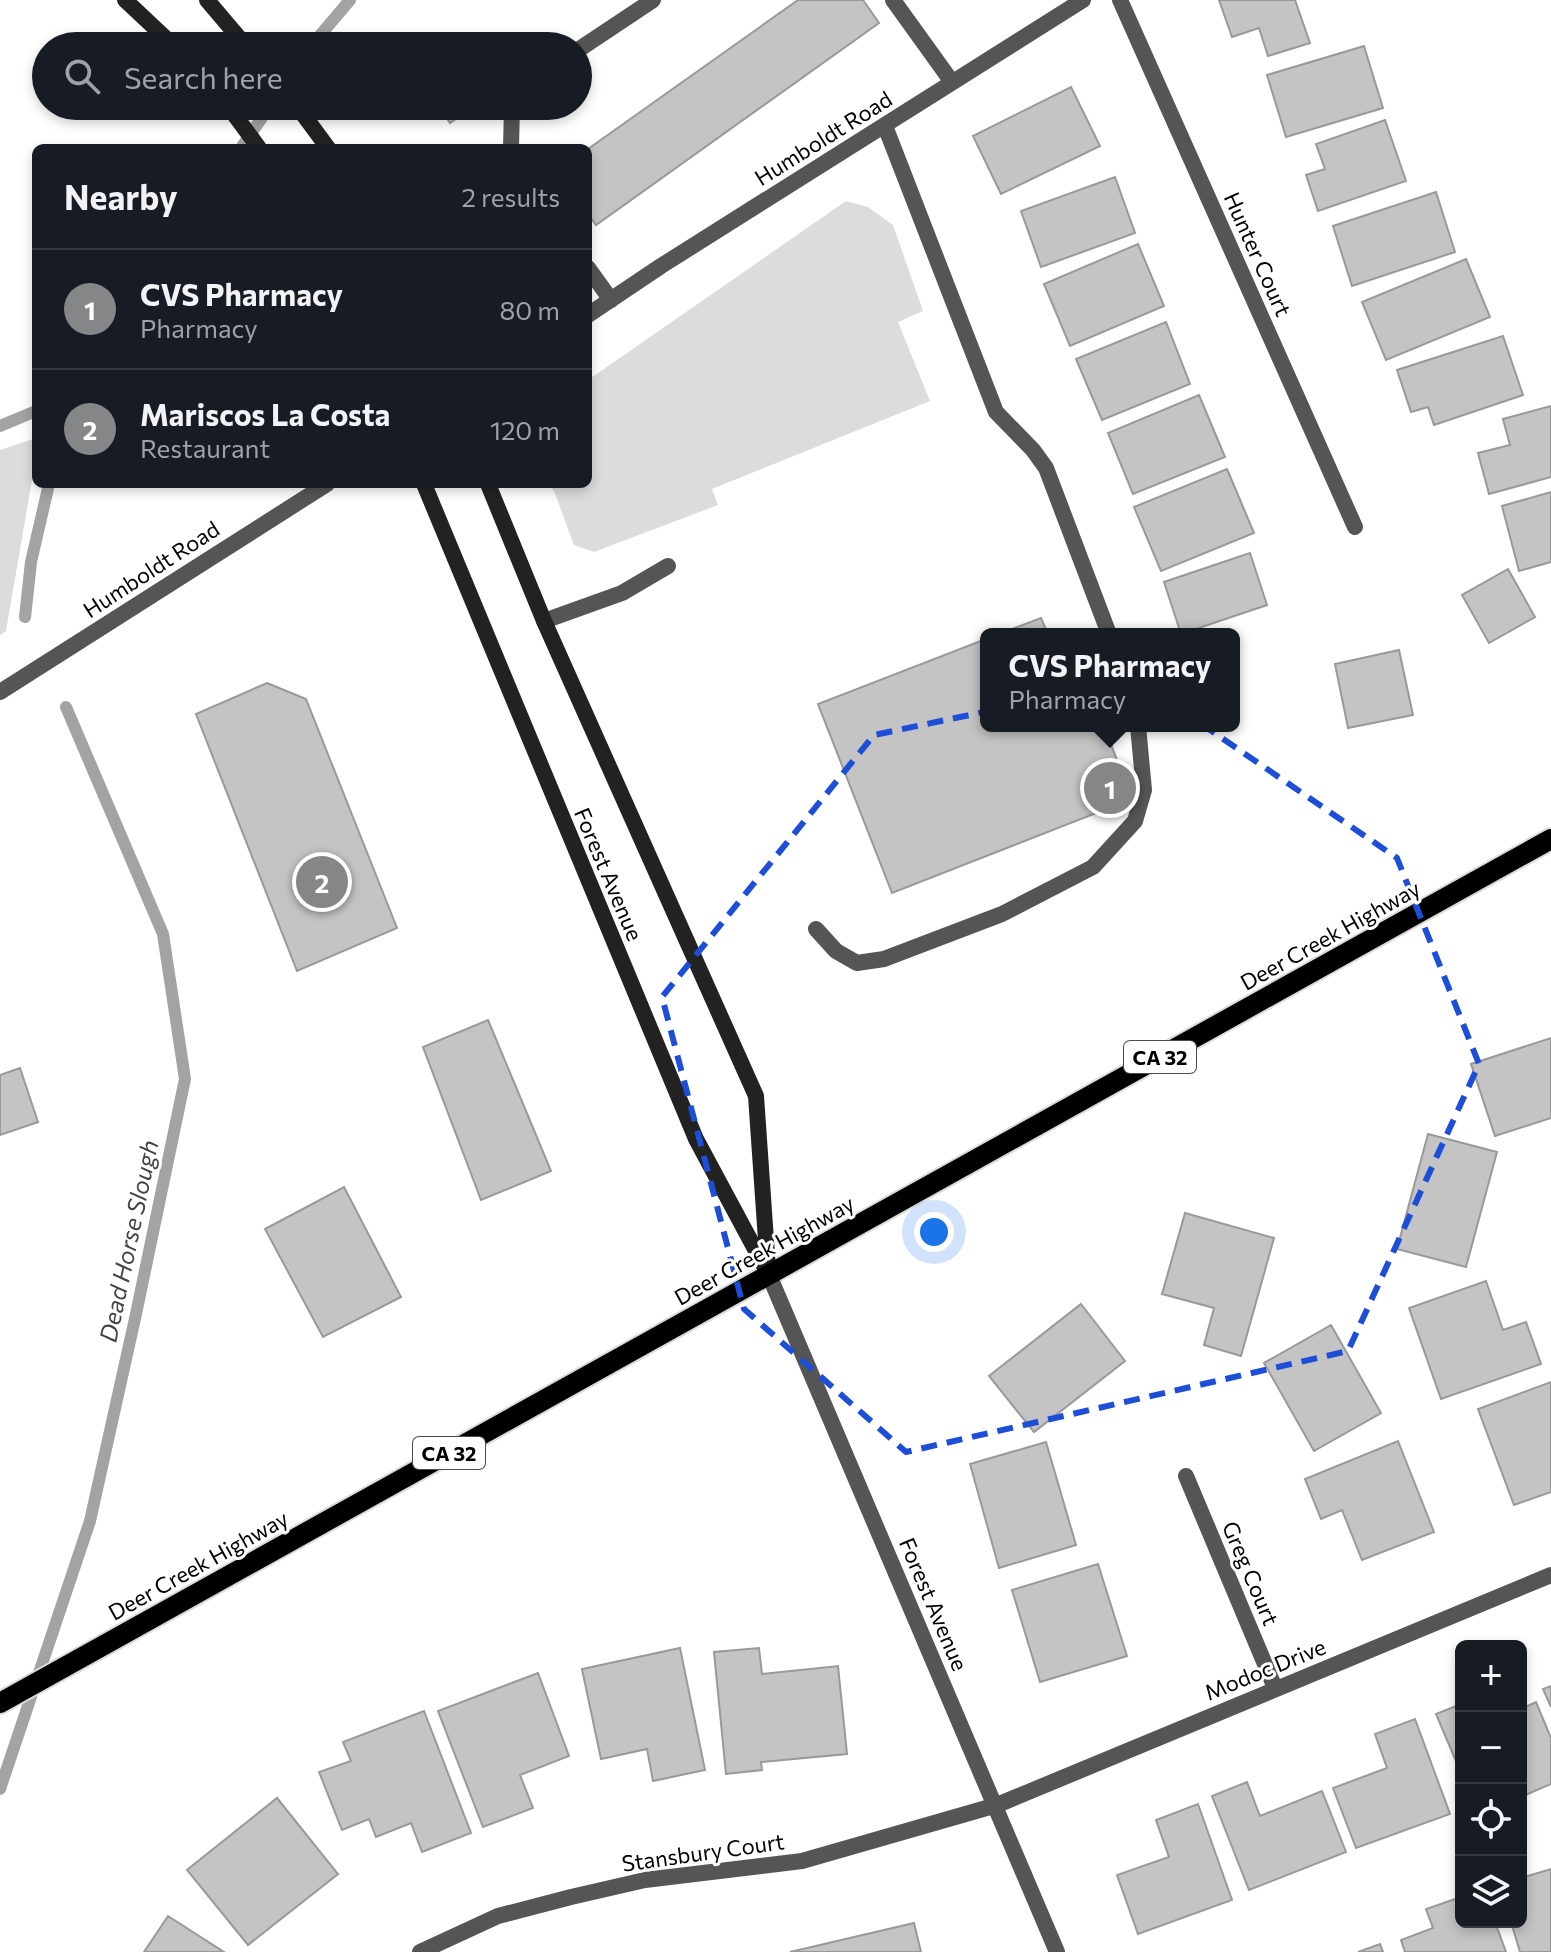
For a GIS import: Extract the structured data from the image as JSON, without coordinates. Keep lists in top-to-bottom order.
{
  "streets": {
    "main road": ["Deer Creek Highway", "CA 32"],
    "street": [
      "Humboldt Road",
      "Hunter Court",
      "Forest Avenue",
      "Greg Court",
      "Modoc Drive",
      "Stansbury Court"
    ]
  },
  "crossings": [
    ["Forest Avenue", "Deer Creek Highway"],
    ["Forest Avenue", "Modoc Drive"],
    ["Forest Avenue", "Stansbury Court"],
    ["Greg Court", "Modoc Drive"],
    ["Modoc Drive", "Stansbury Court"]
  ],
  "water": ["Dead Horse Slough"],
  "page": {
    "search": "Search here",
    "heading": ["Nearby", "2 results"],
    "list": [
      {
        "mark": "1",
        "name": "CVS Pharmacy",
        "note": "Pharmacy",
        "value": "80 m"
      },
      {
        "mark": "2",
        "name": "Mariscos La Costa",
        "note": "Restaurant",
        "value": "120 m"
      }
    ],
    "popup": ["CVS Pharmacy", "Pharmacy"],
    "pins": ["1", "2"],
    "map_buttons": ["+", "−"]
  }
}
